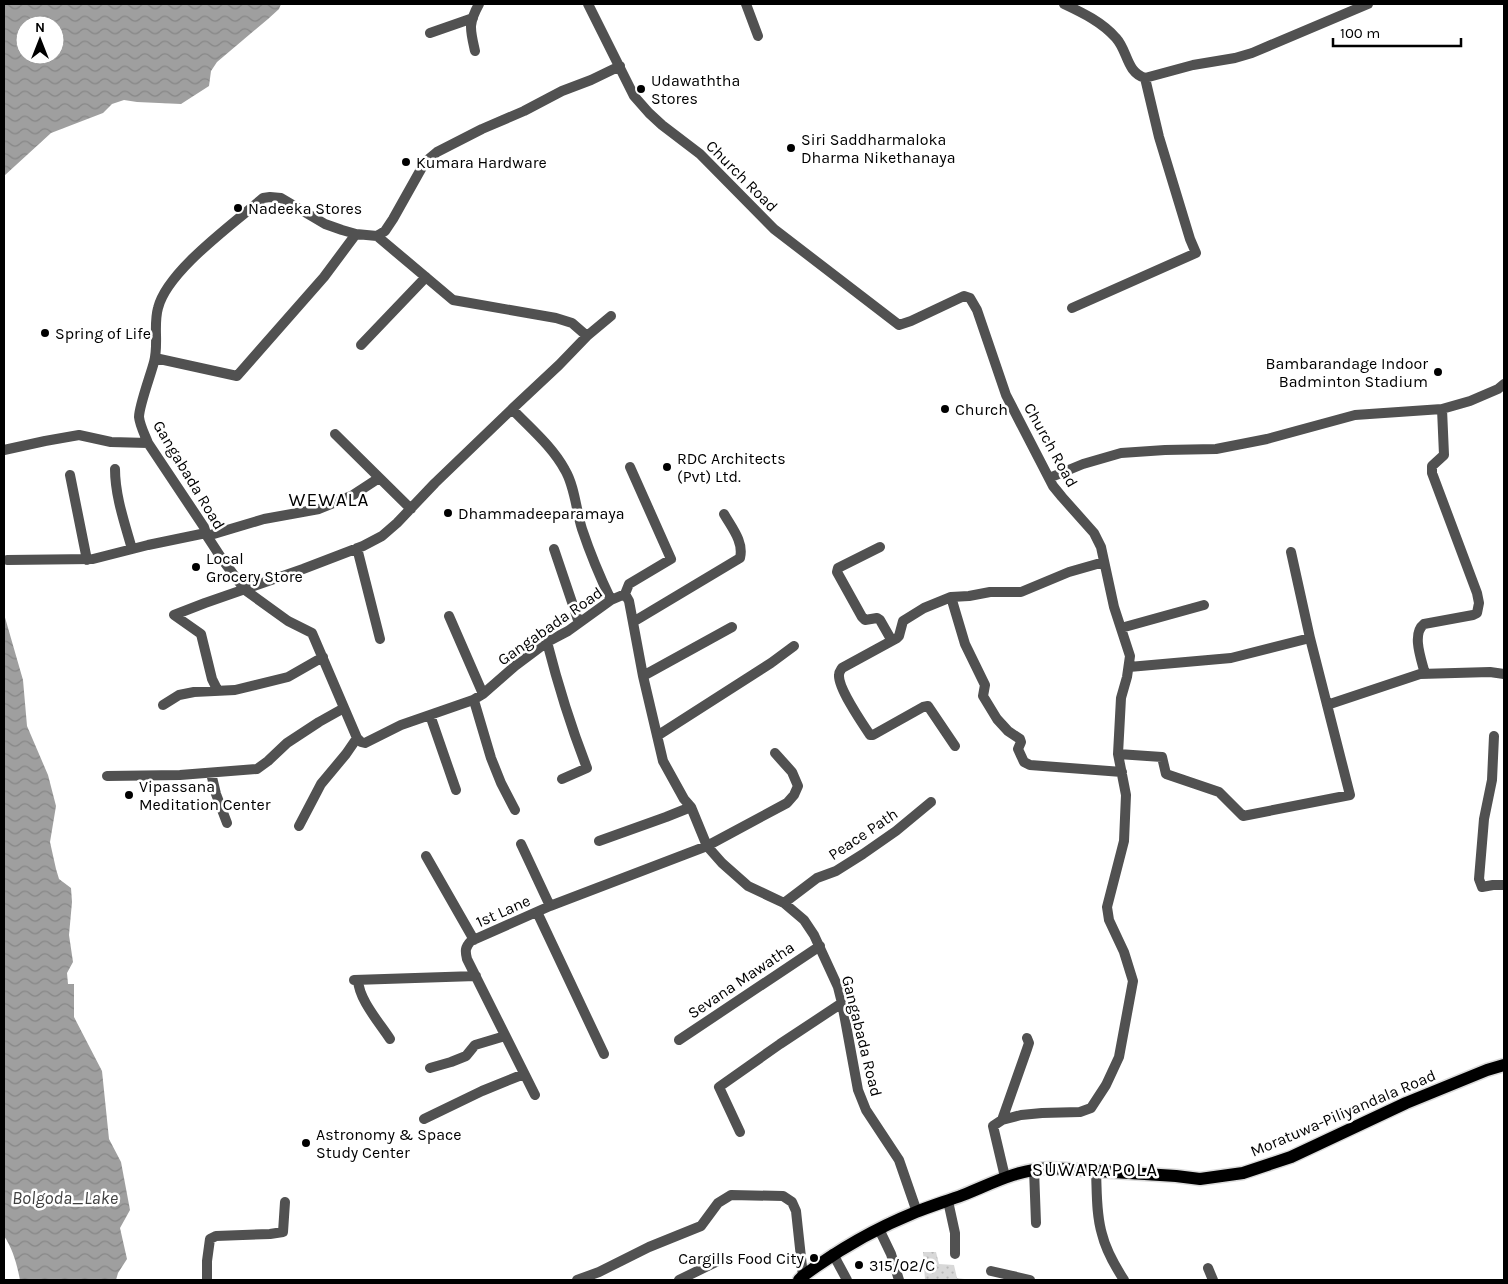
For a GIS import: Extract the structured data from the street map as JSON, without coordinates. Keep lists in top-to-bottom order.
{
  "streets": {
    "main road": ["Moratuwa-Piliyandala Road"],
    "street": [
      "Church Road",
      "Gangabada Road",
      "Peace Path",
      "1st Lane",
      "Sevana Mawatha"
    ]
  },
  "crossings": [
    ["Gangabada Road", "Peace Path"],
    ["Gangabada Road", "1st Lane"],
    ["Gangabada Road", "Sevana Mawatha"],
    ["Gangabada Road", "Moratuwa-Piliyandala Road"]
  ],
  "districts": ["WEWALA", "SUWARAPOLA"],
  "water": ["Bolgoda_Lake"],
  "places": [
    "Udawaththa Stores",
    "Siri Saddharmaloka Dharma Nikethanaya",
    "Kumara Hardware",
    "Nadeeka Stores",
    "Spring of Life",
    "Bambarandage Indoor Badminton Stadium",
    "Church",
    "RDC Architects (Pvt) Ltd.",
    "Dhammadeeparamaya",
    "Local Grocery Store",
    "Vipassana Meditation Center",
    "Astronomy & Space Study Center",
    "Cargills Food City",
    "315/02/C"
  ],
  "scale_bar": "100 m",
  "north": "top"
}
